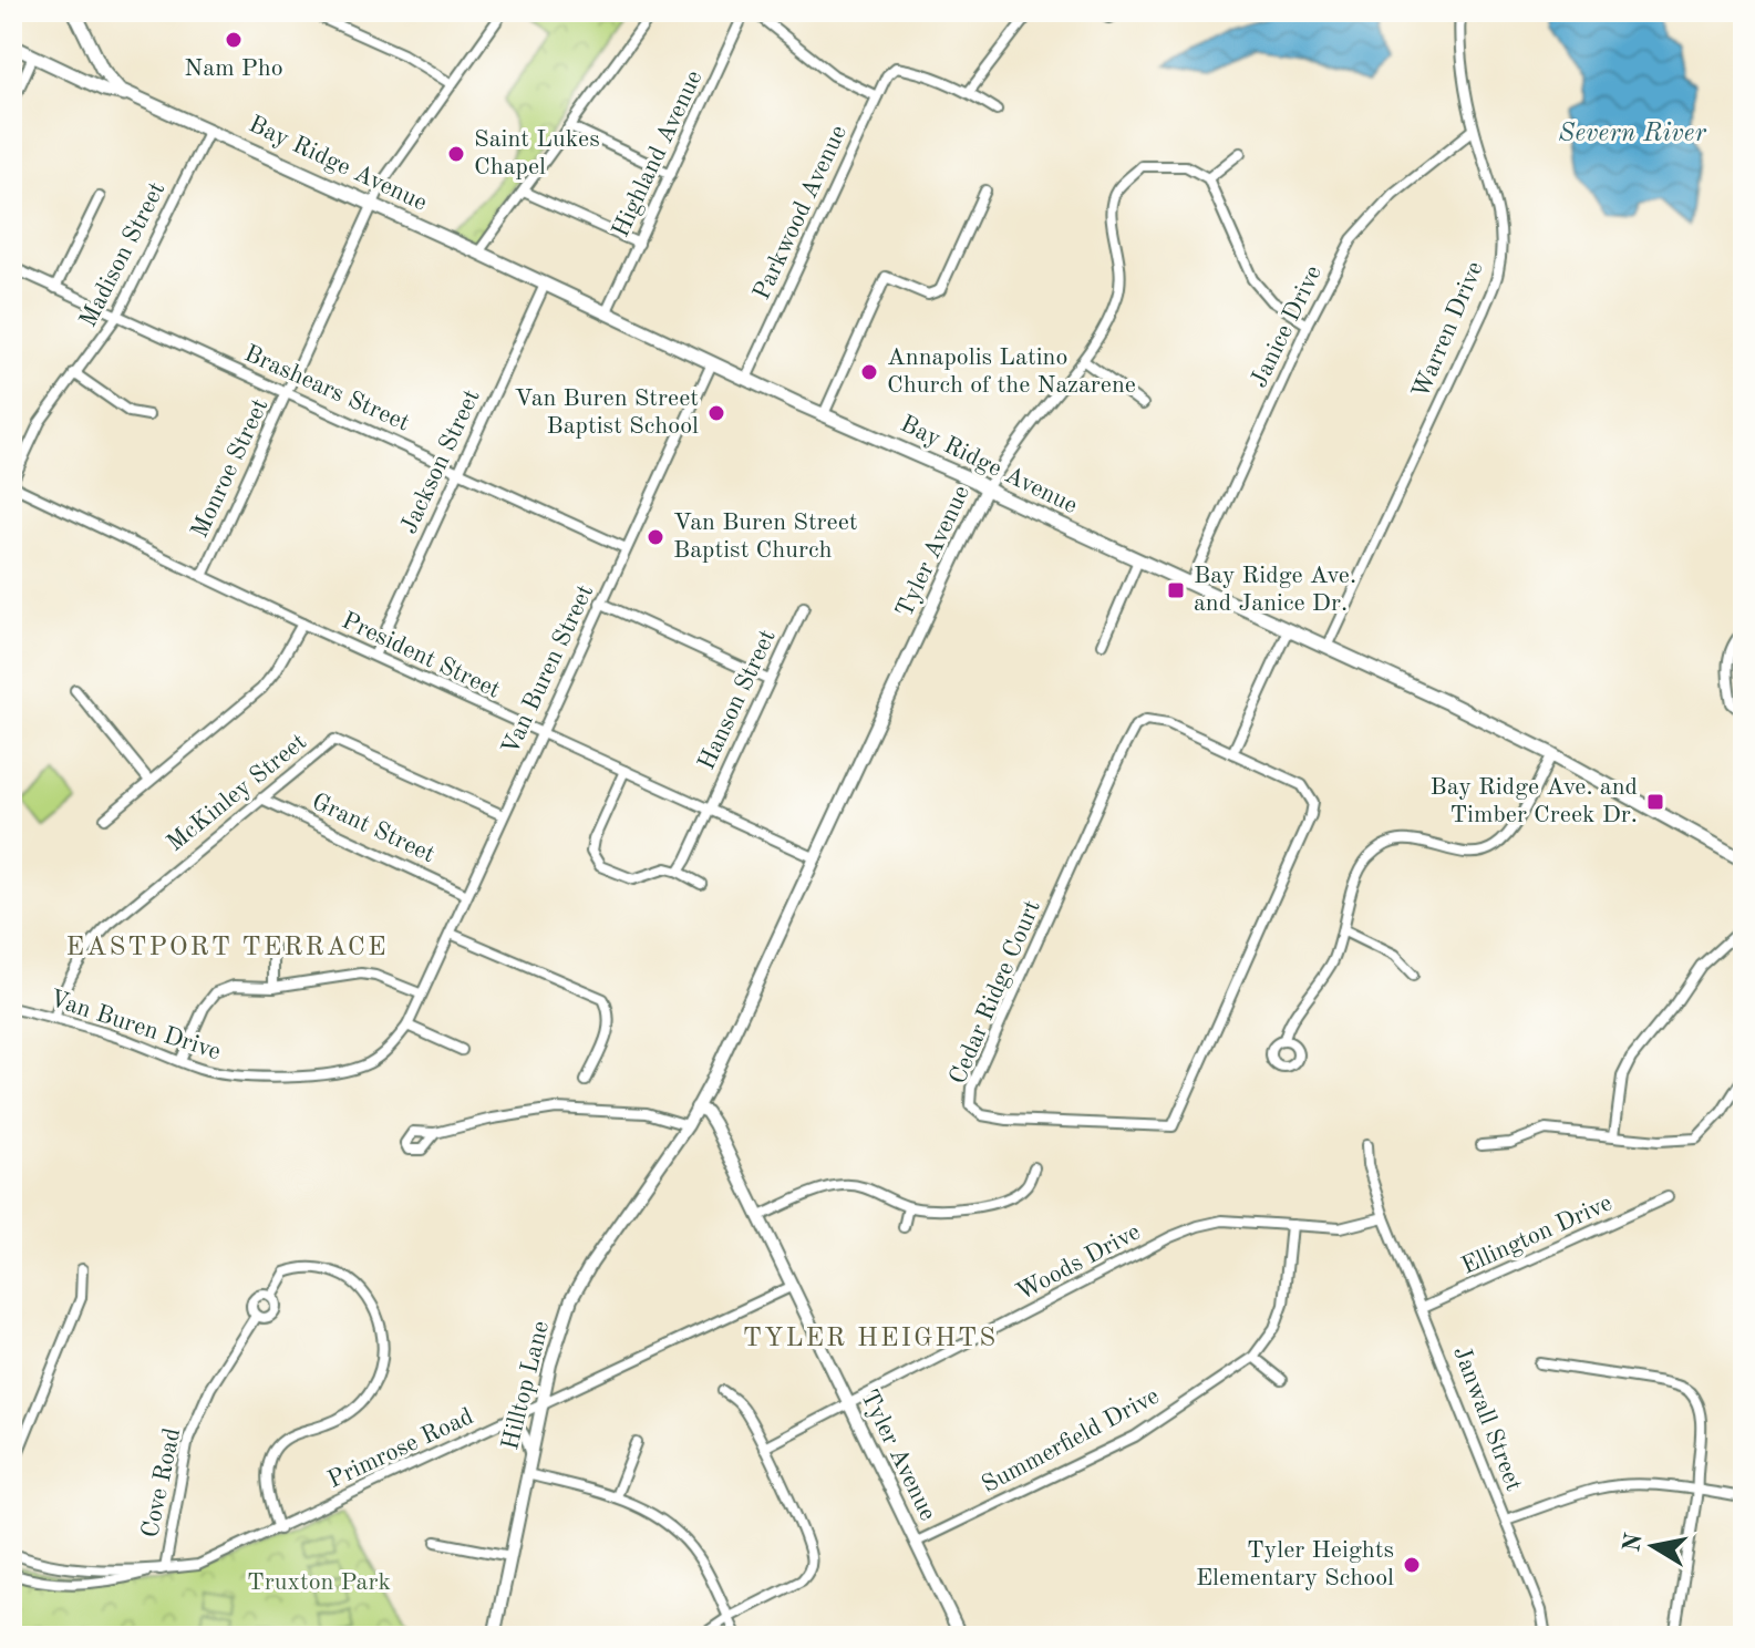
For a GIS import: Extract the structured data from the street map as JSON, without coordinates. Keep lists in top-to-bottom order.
{
  "streets": {
    "main road": ["Bay Ridge Avenue"],
    "street": [
      "Highland Avenue",
      "Parkwood Avenue",
      "Madison Street",
      "Janice Drive",
      "Warren Drive",
      "Brashears Street",
      "Jackson Street",
      "Monroe Street",
      "Tyler Avenue",
      "President Street",
      "Van Buren Street",
      "Hanson Street",
      "McKinley Street",
      "Grant Street",
      "Cedar Ridge Court",
      "Van Buren Drive",
      "Ellington Drive",
      "Woods Drive",
      "Hilltop Lane",
      "Janwall Street",
      "Summerfield Drive",
      "Primrose Road",
      "Cove Road"
    ]
  },
  "crossings": [
    ["Highland Avenue", "Bay Ridge Avenue"],
    ["Bay Ridge Avenue", "Parkwood Avenue"],
    ["Bay Ridge Avenue", "Madison Street"],
    ["Bay Ridge Avenue", "Janice Drive"],
    ["Bay Ridge Avenue", "Warren Drive"],
    ["Bay Ridge Avenue", "Jackson Street"],
    ["Bay Ridge Avenue", "Monroe Street"],
    ["Bay Ridge Avenue", "Tyler Avenue"],
    ["Bay Ridge Avenue", "Van Buren Street"],
    ["Madison Street", "Brashears Street"],
    ["Madison Street", "President Street"],
    ["Janice Drive", "Warren Drive"],
    ["Brashears Street", "Jackson Street"],
    ["Brashears Street", "Monroe Street"],
    ["Brashears Street", "Van Buren Street"],
    ["Jackson Street", "President Street"],
    ["Monroe Street", "President Street"],
    ["Tyler Avenue", "President Street"],
    ["Tyler Avenue", "Woods Drive"],
    ["Tyler Avenue", "Hilltop Lane"],
    ["Tyler Avenue", "Summerfield Drive"],
    ["Tyler Avenue", "Primrose Road"],
    ["President Street", "Van Buren Street"],
    ["President Street", "Hanson Street"],
    ["Van Buren Street", "McKinley Street"],
    ["Van Buren Street", "Grant Street"],
    ["Van Buren Street", "Van Buren Drive"],
    ["McKinley Street", "Grant Street"],
    ["McKinley Street", "Van Buren Drive"],
    ["Ellington Drive", "Janwall Street"],
    ["Woods Drive", "Janwall Street"],
    ["Woods Drive", "Summerfield Drive"],
    ["Hilltop Lane", "Primrose Road"],
    ["Primrose Road", "Cove Road"]
  ],
  "districts": ["EASTPORT TERRACE", "TYLER HEIGHTS"],
  "water": ["Severn River"],
  "parks": ["Truxton Park"],
  "places": {
    "other": [
      "Nam Pho",
      "Saint Lukes Chapel",
      "Annapolis Latino Church of the Nazarene",
      "Van Buren Street Baptist School",
      "Van Buren Street Baptist Church",
      "Tyler Heights Elementary School"
    ],
    "transit": ["Bay Ridge Ave. and Janice Dr.", "Bay Ridge Ave. and Timber Creek Dr."]
  },
  "north": "left"
}
